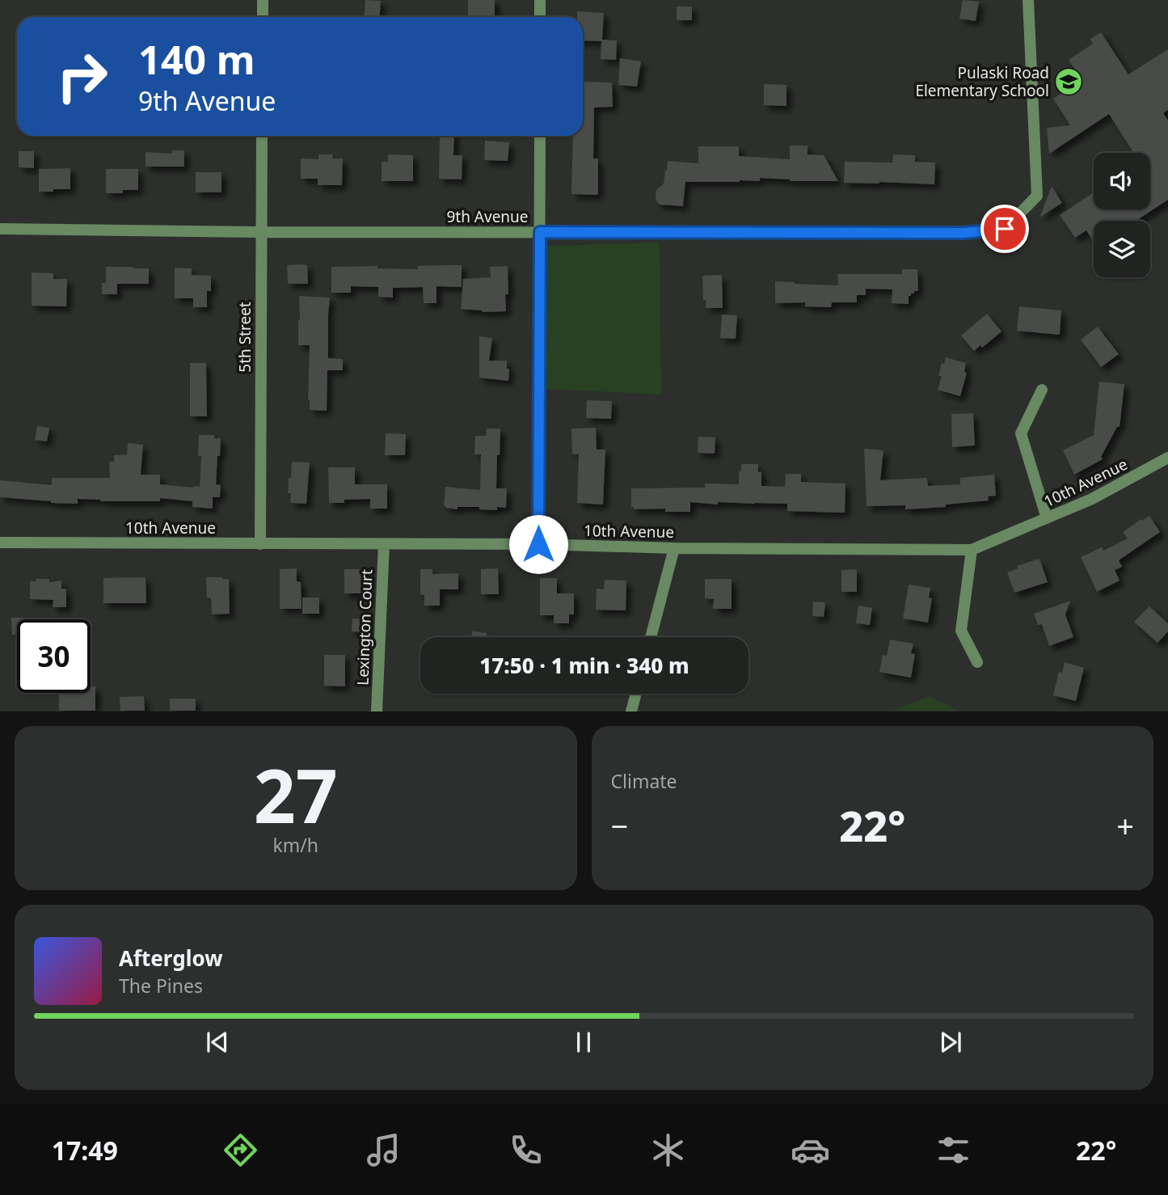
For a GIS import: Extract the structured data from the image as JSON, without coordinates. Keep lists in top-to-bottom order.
{
  "streets": {
    "street": [
      "9th Avenue",
      "5th Street",
      "10th Avenue",
      "Lexington Court"
    ]
  },
  "crossings": [
    ["9th Avenue", "5th Street"],
    ["5th Street", "10th Avenue"],
    ["10th Avenue", "Lexington Court"]
  ],
  "places": {
    "school or university": ["Pulaski Road Elementary School"]
  },
  "page": {
    "turn": ["140 m", "9th Avenue"],
    "limit": "30",
    "trip": "17:50 · 1 min · 340 m",
    "tile": [
      ["27", "km/h"],
      "Climate"
    ],
    "heat": ["−", "22°", "+"],
    "song": ["Afterglow", "The Pines"],
    "tabs": ["17:49", "22°"]
  }
}
